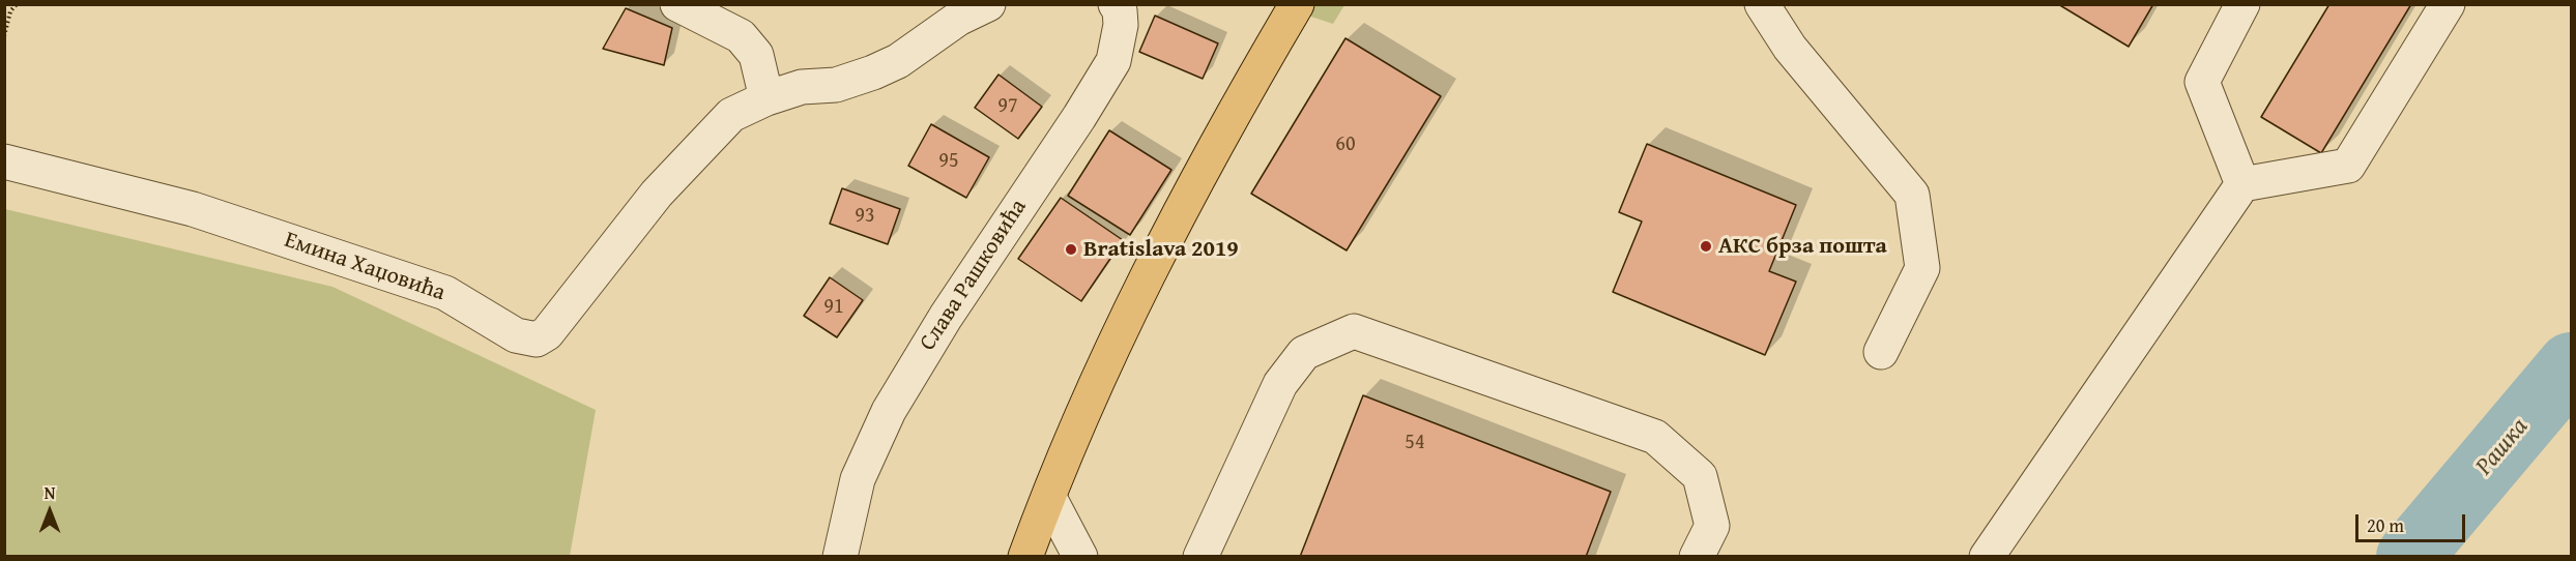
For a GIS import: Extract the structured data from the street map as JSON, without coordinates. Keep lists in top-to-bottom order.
{
  "streets": {
    "street": ["Емина Хаџовића", "Слава Рашковића"]
  },
  "water": ["Рашка"],
  "places": ["АКС брза пошта", "Bratislava 2019"],
  "house_numbers": [
    "97",
    "60",
    "95",
    "93",
    "91",
    "54"
  ],
  "scale_bar": "20 m",
  "north": "top"
}
